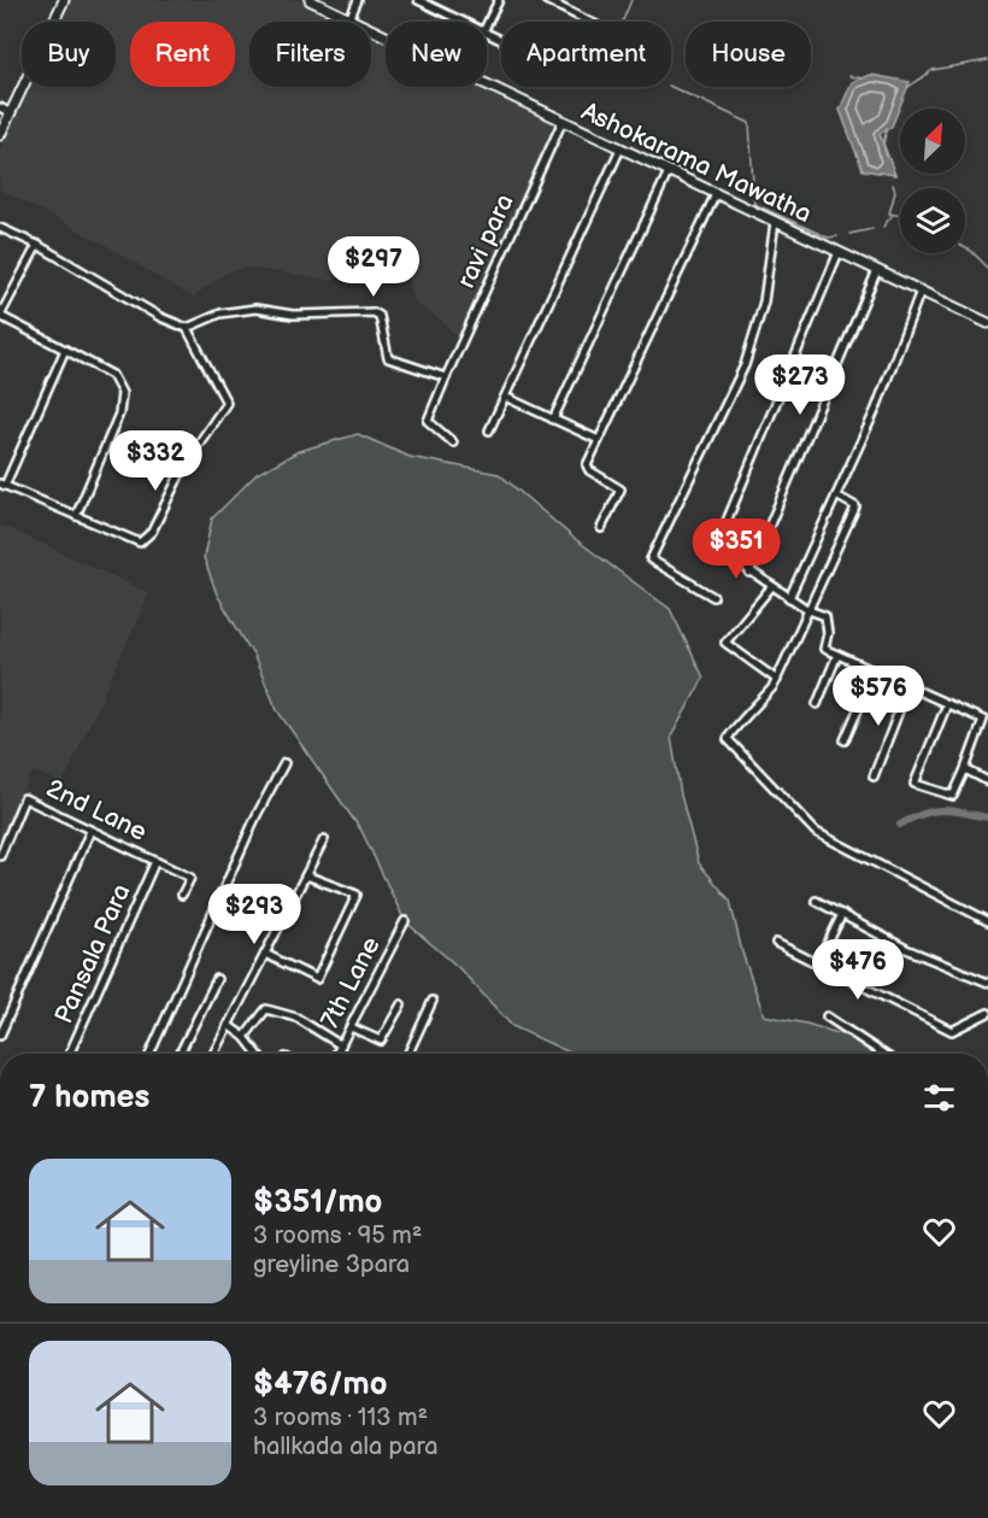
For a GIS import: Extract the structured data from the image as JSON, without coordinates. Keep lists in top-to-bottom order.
{
  "streets": {
    "street": [
      "Ashokarama Mawatha",
      "ravi para",
      "2nd Lane",
      "Pansala Para",
      "7th Lane"
    ]
  },
  "crossings": [
    ["Ashokarama Mawatha", "ravi para"],
    ["2nd Lane", "Pansala Para"]
  ],
  "north": "top right",
  "page": {
    "chip": [
      "Buy",
      "Rent",
      "Filters",
      "New",
      "Apartment",
      "House"
    ],
    "price": [
      "$297",
      "$273",
      "$332",
      "$351",
      "$576",
      "$293",
      "$476"
    ],
    "heading": "7 homes",
    "list": [
      {
        "name": "$351/mo",
        "note": "3 rooms · 95 m² · greyline 3para"
      },
      {
        "name": "$476/mo",
        "note": "3 rooms · 113 m² · hallkada ala para"
      }
    ]
  }
}
